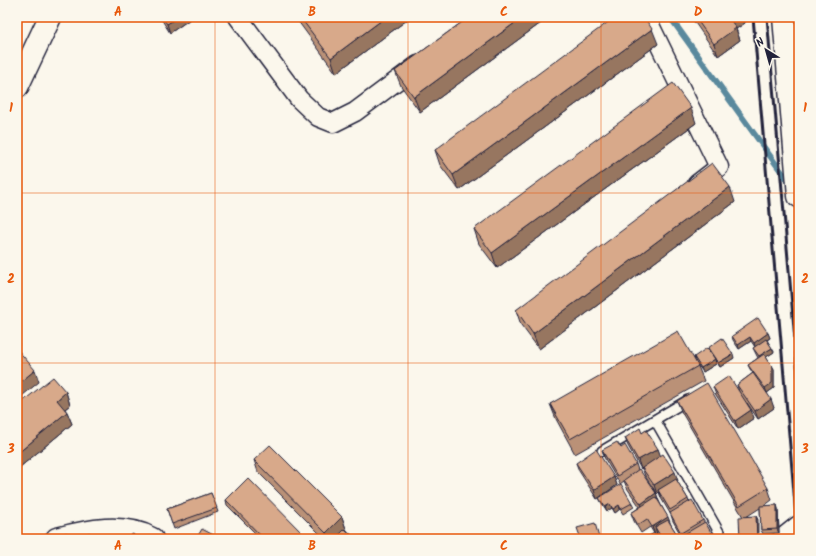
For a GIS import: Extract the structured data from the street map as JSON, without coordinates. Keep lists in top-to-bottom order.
{
  "north": "top left",
  "grid": {
    "columns": [
      "A",
      "B",
      "C",
      "D"
    ],
    "rows": ["1", "2", "3"]
  }
}
